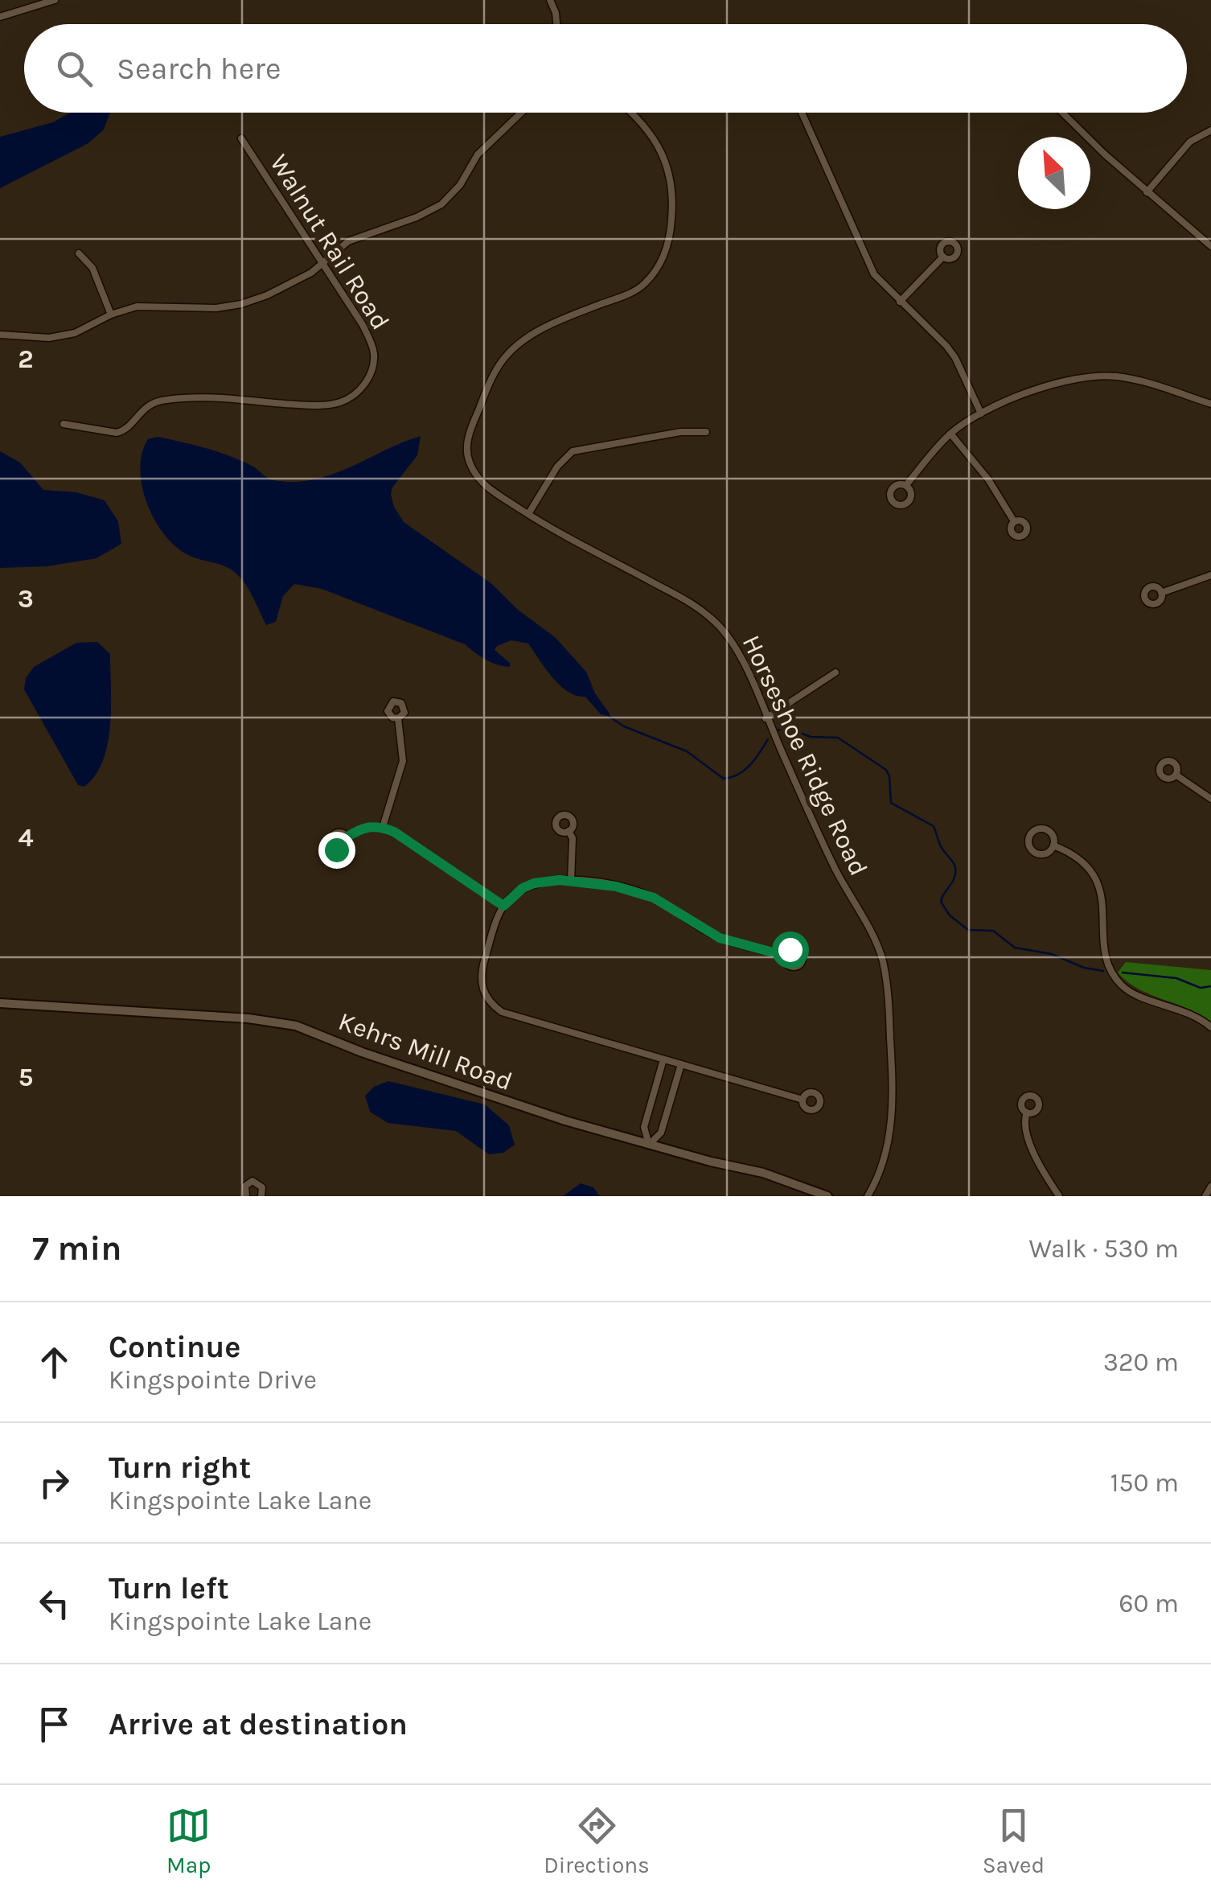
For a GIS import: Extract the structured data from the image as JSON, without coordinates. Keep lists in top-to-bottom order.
{
  "streets": {
    "main road": ["Kehrs Mill Road"],
    "street": ["Walnut Rail Road", "Horseshoe Ridge Road"]
  },
  "north": "top left",
  "page": {
    "search": "Search here",
    "heading": ["7 min", "Walk · 530 m"],
    "list": [
      ["Continue", "Kingspointe Drive", "320 m"],
      ["Turn right", "Kingspointe Lake Lane", "150 m"],
      ["Turn left", "Kingspointe Lake Lane", "60 m"],
      "Arrive at destination"
    ],
    "nav": ["Map", "Directions", "Saved"]
  },
  "grid": {
    "rows": [
      "2",
      "3",
      "4",
      "5"
    ]
  }
}
